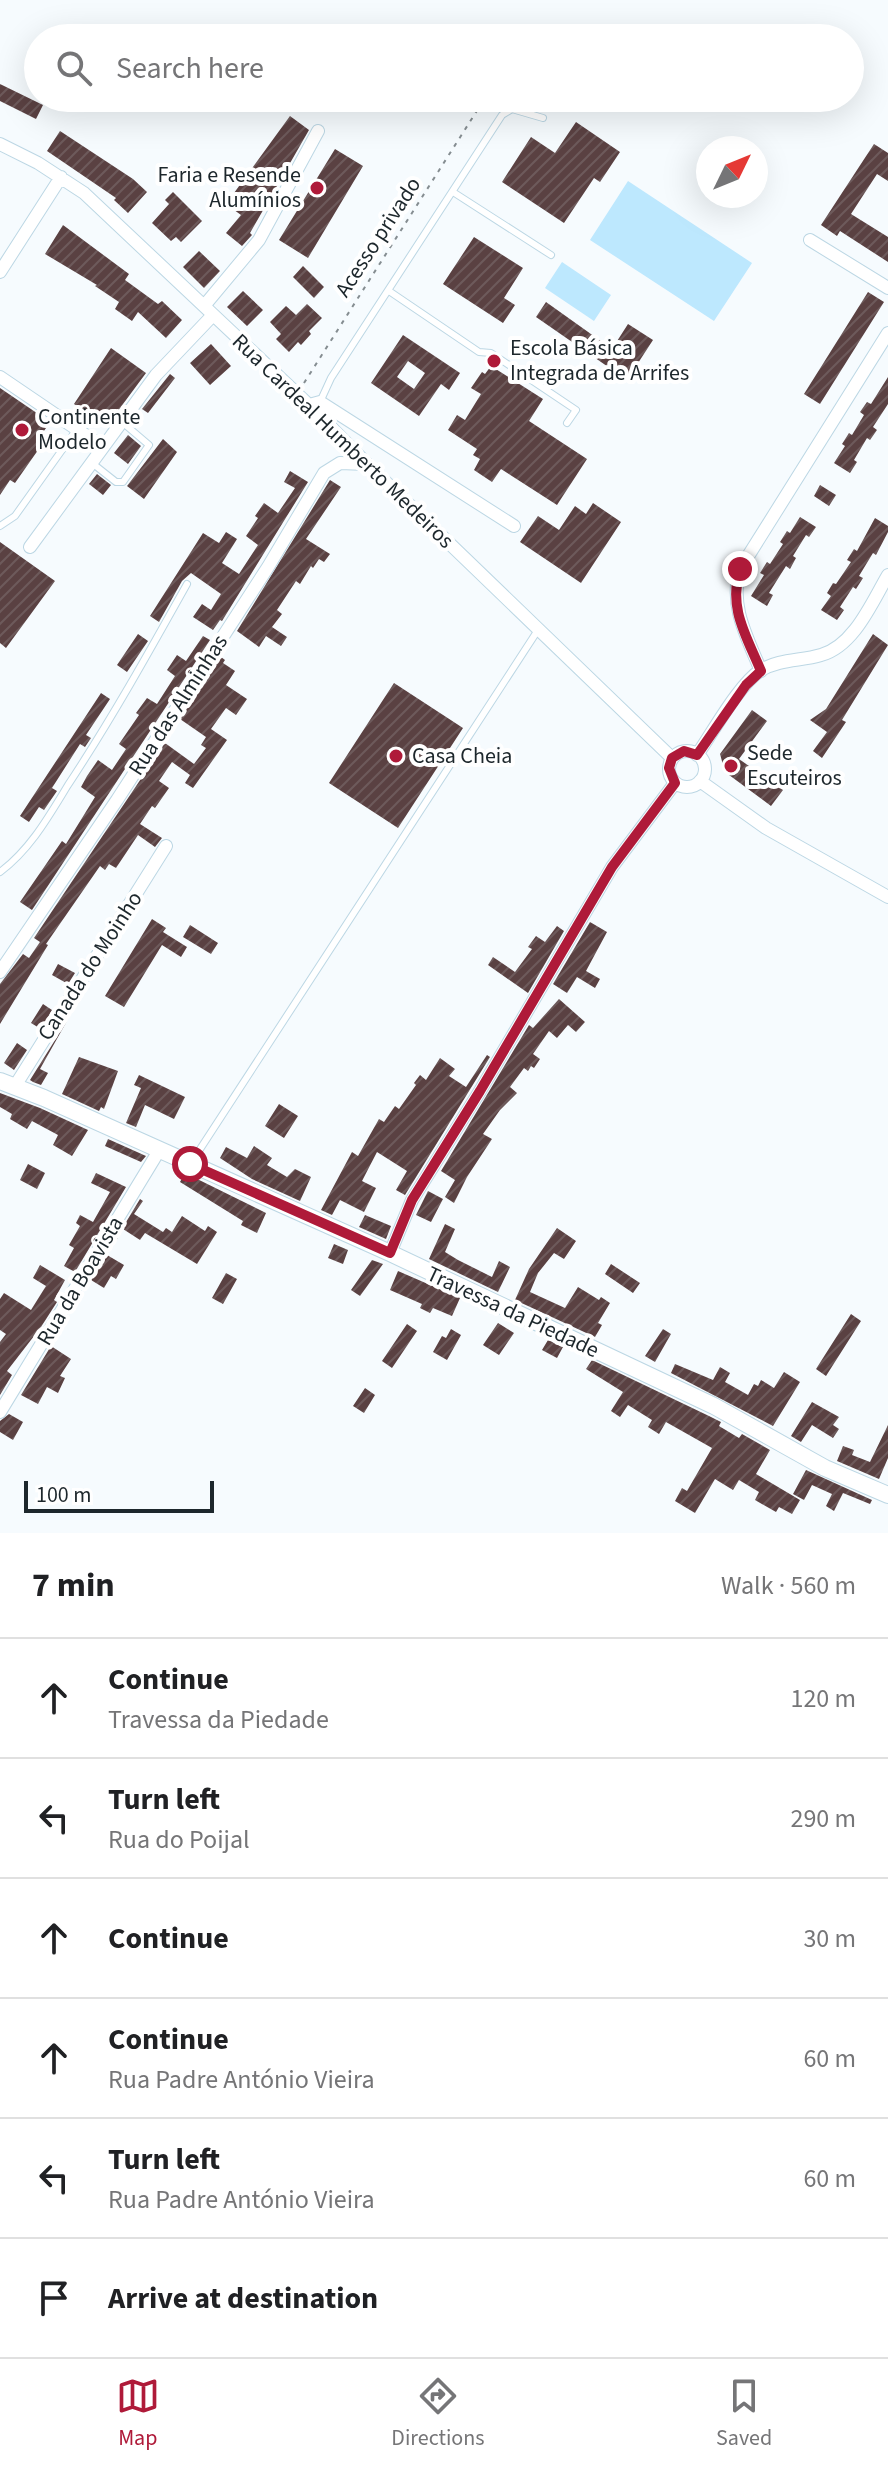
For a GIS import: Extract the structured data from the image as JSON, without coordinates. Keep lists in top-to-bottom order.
{
  "streets": {
    "street": [
      "Rua Cardeal Humberto Medeiros",
      "Rua das Alminhas",
      "Canada do Moinho",
      "Rua da Boavista",
      "Travessa da Piedade"
    ],
    "path": ["Acesso privado"]
  },
  "crossings": [
    ["Acesso privado", "Rua Cardeal Humberto Medeiros"],
    ["Rua Cardeal Humberto Medeiros", "Rua das Alminhas"],
    ["Canada do Moinho", "Travessa da Piedade"],
    ["Rua da Boavista", "Travessa da Piedade"]
  ],
  "places": [
    "Faria e Resende Alumínios",
    "Escola Básica Integrada de Arrifes",
    "Continente Modelo",
    "Casa Cheia",
    "Sede Escuteiros"
  ],
  "scale_bar": "100 m",
  "north": "top right",
  "page": {
    "search": "Search here",
    "scale": "100 m",
    "heading": ["7 min", "Walk · 560 m"],
    "list": [
      ["Continue", "Travessa da Piedade", "120 m"],
      ["Turn left", "Rua do Poijal", "290 m"],
      ["Continue", "30 m"],
      ["Continue", "Rua Padre António Vieira", "60 m"],
      ["Turn left", "Rua Padre António Vieira", "60 m"],
      "Arrive at destination"
    ],
    "nav": ["Map", "Directions", "Saved"]
  }
}
